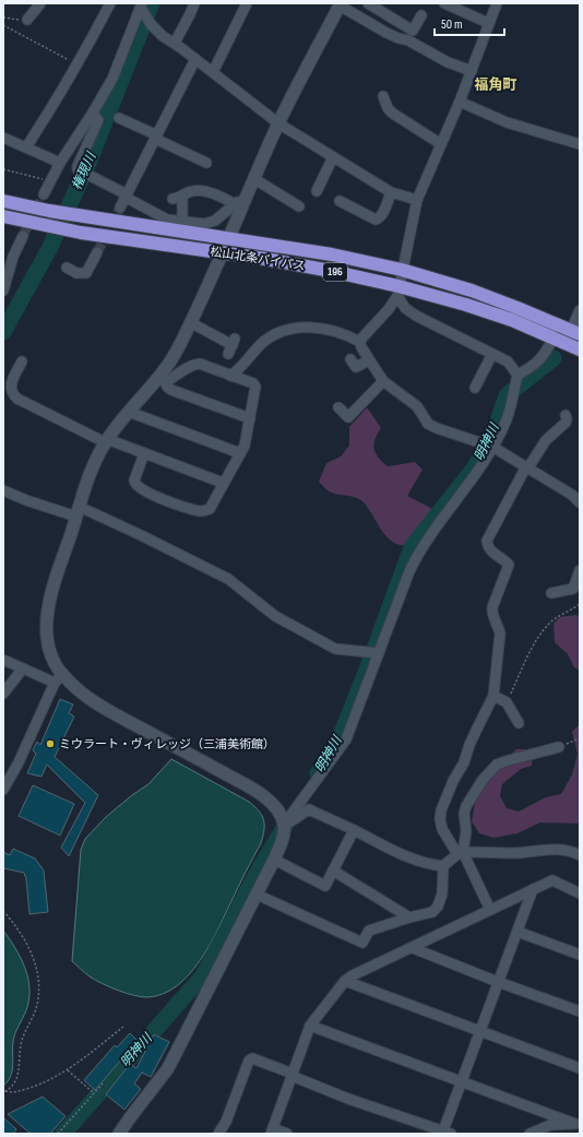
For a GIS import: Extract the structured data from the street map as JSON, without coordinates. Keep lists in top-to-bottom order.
{
  "streets": {
    "highway": ["松山北条バイパス", "196"]
  },
  "districts": ["福角町"],
  "water": ["権現川", "明神川"],
  "places": ["ミウラート・ヴィレッジ（三浦美術館）"],
  "scale_bar": "50 m"
}
